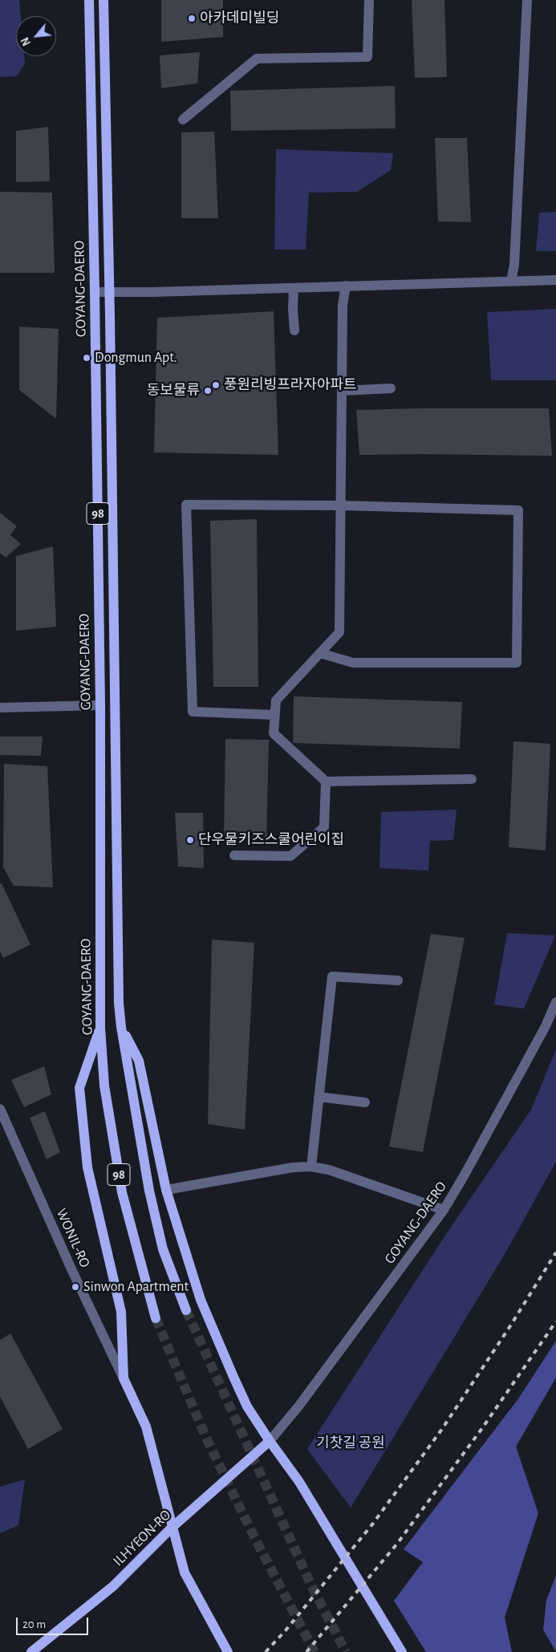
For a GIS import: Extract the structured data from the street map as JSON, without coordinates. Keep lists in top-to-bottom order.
{
  "streets": {
    "main road": ["GOYANG-DAERO", "98", "ILHYEON-RO"],
    "street": ["WONIL-RO"]
  },
  "crossings": [
    ["GOYANG-DAERO", "ILHYEON-RO"]
  ],
  "parks": ["기찻길 공원"],
  "places": [
    "아카데미빌딩",
    "Dongmun Apt.",
    "풍원리빙프라자아파트",
    "동보물류",
    "단우물키즈스쿨어린이집",
    "Sinwon Apartment"
  ],
  "scale_bar": "20 m",
  "north": "bottom left"
}
